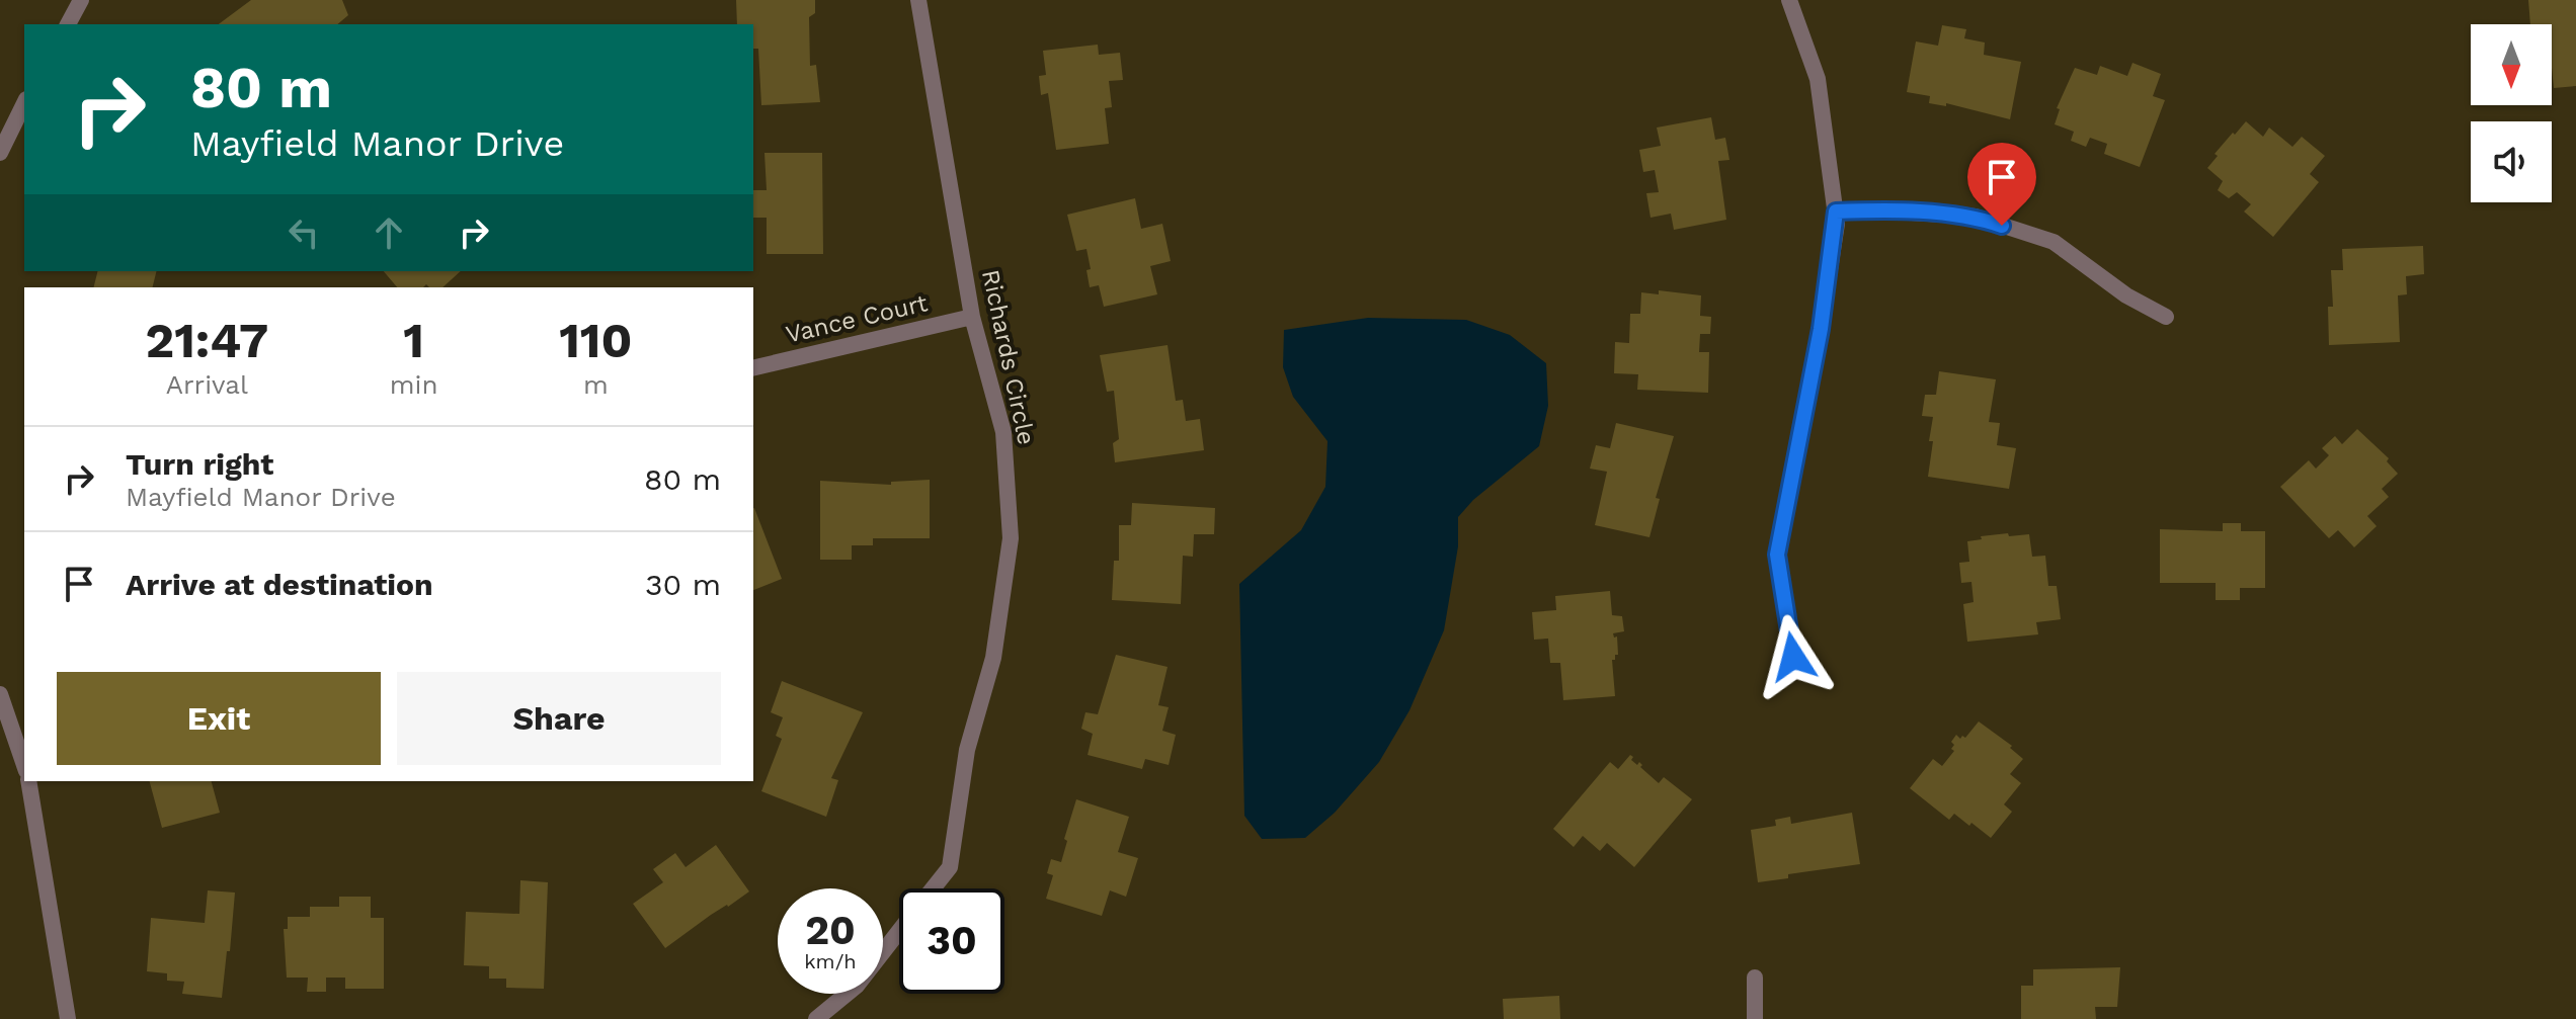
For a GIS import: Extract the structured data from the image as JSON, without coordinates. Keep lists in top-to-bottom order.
{
  "streets": {
    "street": ["Vance Court", "Richards Circle"]
  },
  "crossings": [
    ["Vance Court", "Richards Circle"]
  ],
  "north": "bottom",
  "page": {
    "turn": ["80 m", "Mayfield Manor Drive"],
    "eta": [
      "21:47",
      "Arrival",
      "1",
      "min",
      "110",
      "m"
    ],
    "list": [
      {
        "name": "Turn right",
        "note": "Mayfield Manor Drive",
        "value": "80 m"
      },
      {
        "name": "Arrive at destination",
        "value": "30 m"
      }
    ],
    "buttons": ["Exit", "Share"],
    "speed": "20 km/h",
    "limit": "30"
  }
}
